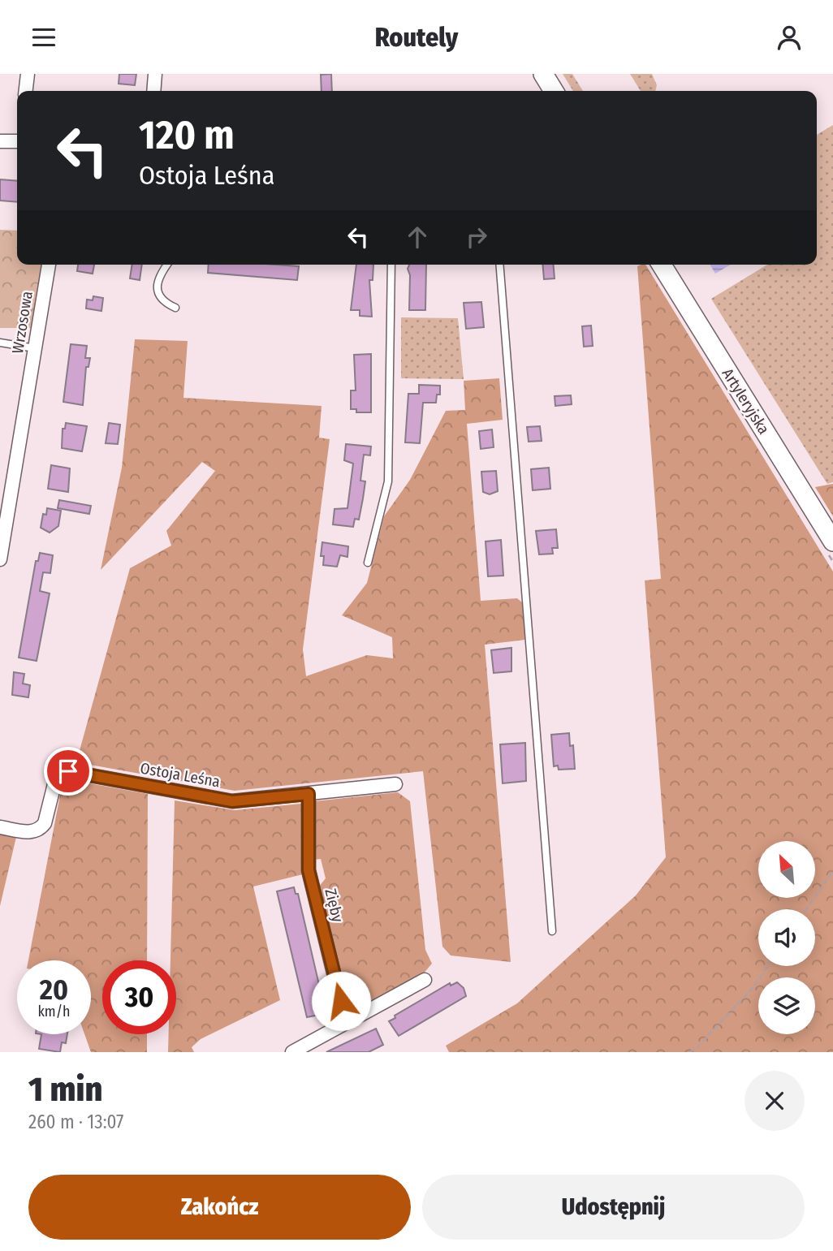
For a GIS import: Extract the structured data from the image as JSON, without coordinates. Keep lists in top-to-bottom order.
{
  "streets": {
    "street": [
      "Wrzosowa",
      "Artyleryjska",
      "Ostoja Leśna",
      "Zięby"
    ]
  },
  "crossings": [
    ["Ostoja Leśna", "Zięby"]
  ],
  "north": "top left",
  "page": {
    "header": "Routely",
    "turn": ["120 m", "Ostoja Leśna"],
    "speed": "20 km/h",
    "limit": "30",
    "heading": ["1 min", "260 m · 13:07"],
    "buttons": ["Zakończ", "Udostępnij"]
  }
}
